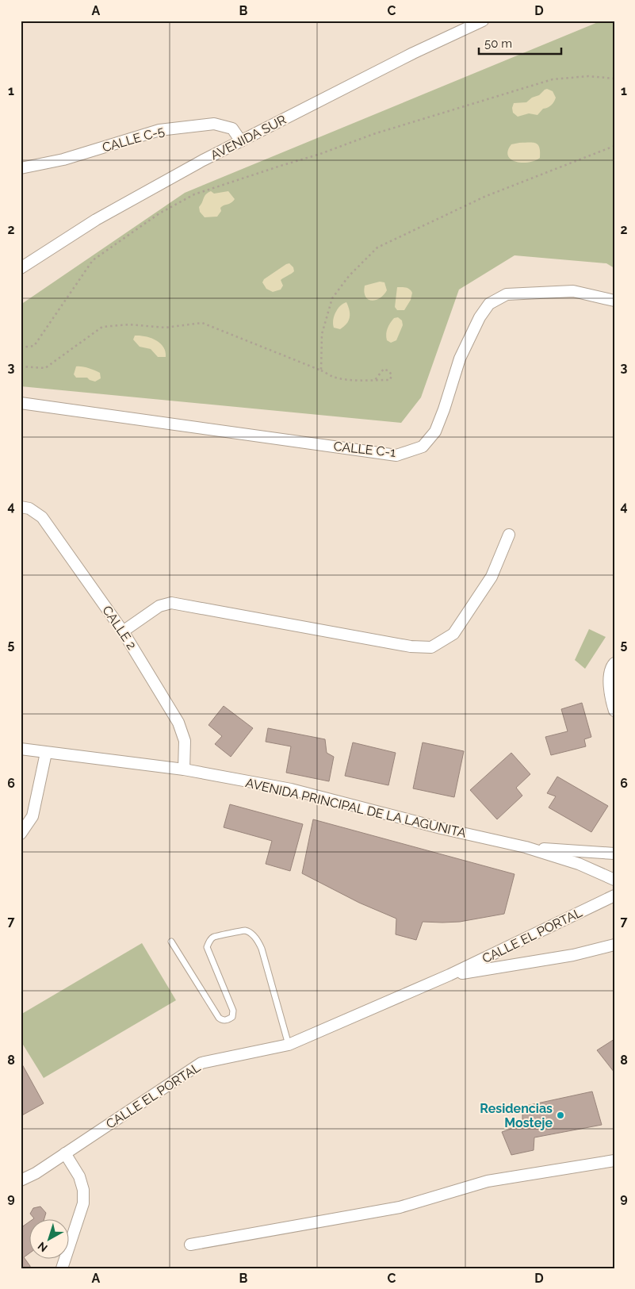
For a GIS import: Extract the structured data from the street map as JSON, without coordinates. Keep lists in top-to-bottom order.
{
  "streets": {
    "street": [
      "AVENIDA SUR",
      "CALLE C-5",
      "CALLE C-1",
      "CALLE 2",
      "AVENIDA PRINCIPAL DE LA LAGUNITA",
      "CALLE EL PORTAL"
    ]
  },
  "crossings": [
    ["AVENIDA SUR", "CALLE C-5"],
    ["CALLE 2", "AVENIDA PRINCIPAL DE LA LAGUNITA"]
  ],
  "places": ["Residencias Mosteje"],
  "scale_bar": "50 m",
  "north": "bottom left",
  "grid": {
    "columns": [
      "A",
      "B",
      "C",
      "D"
    ],
    "rows": [
      "1",
      "2",
      "3",
      "4",
      "5",
      "6",
      "7",
      "8",
      "9"
    ]
  }
}
